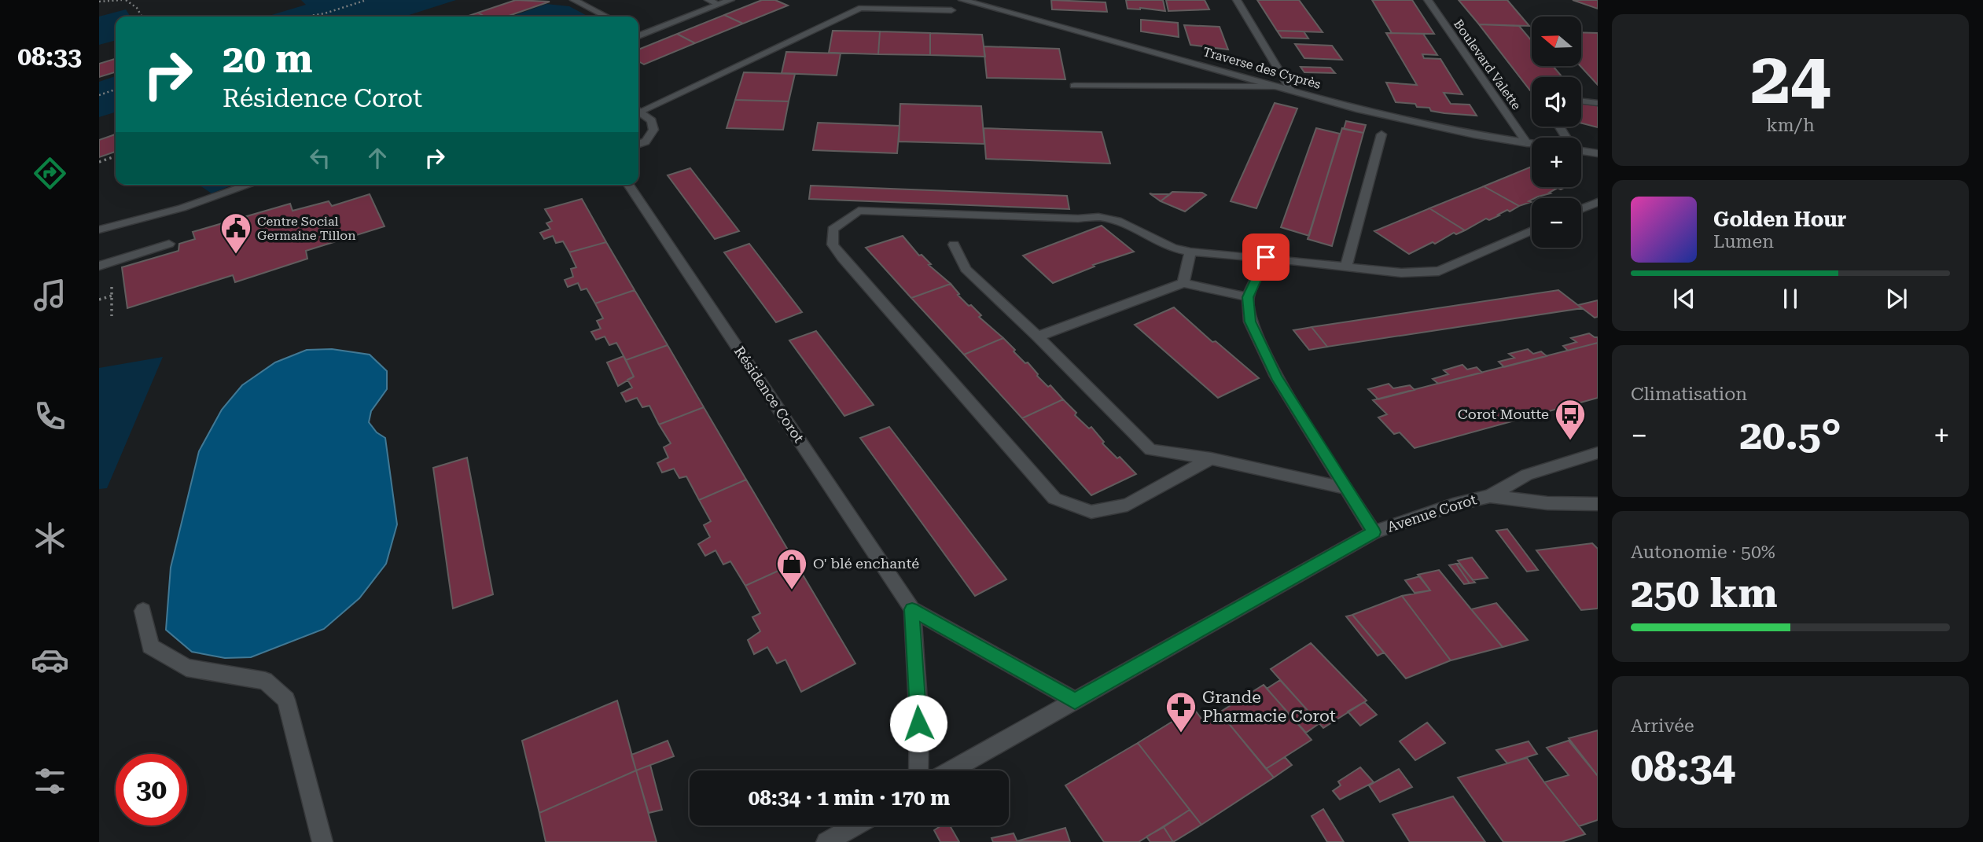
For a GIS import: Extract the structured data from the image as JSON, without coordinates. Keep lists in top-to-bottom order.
{
  "streets": {
    "street": [
      "Boulevard Valette",
      "Traverse des Cyprès",
      "Résidence Corot",
      "Avenue Corot"
    ]
  },
  "crossings": [
    ["Boulevard Valette", "Traverse des Cyprès"],
    ["Résidence Corot", "Avenue Corot"]
  ],
  "places": {
    "public building": ["Centre Social Germaine Tillon"],
    "bus stop": ["Corot Moutte"],
    "shop": ["O' blé enchanté"],
    "pharmacy": ["Grande Pharmacie Corot"]
  },
  "north": "left",
  "page": {
    "tabs": "08:33",
    "tile": [
      ["24", "km/h"],
      "Climatisation",
      ["Autonomie · 50%", "250 km"],
      ["Arrivée", "08:34"]
    ],
    "map_buttons": ["+", "−"],
    "turn": ["20 m", "Résidence Corot"],
    "song": ["Golden Hour", "Lumen"],
    "heat": ["−", "20.5°", "+"],
    "limit": "30",
    "trip": "08:34 · 1 min · 170 m"
  }
}
